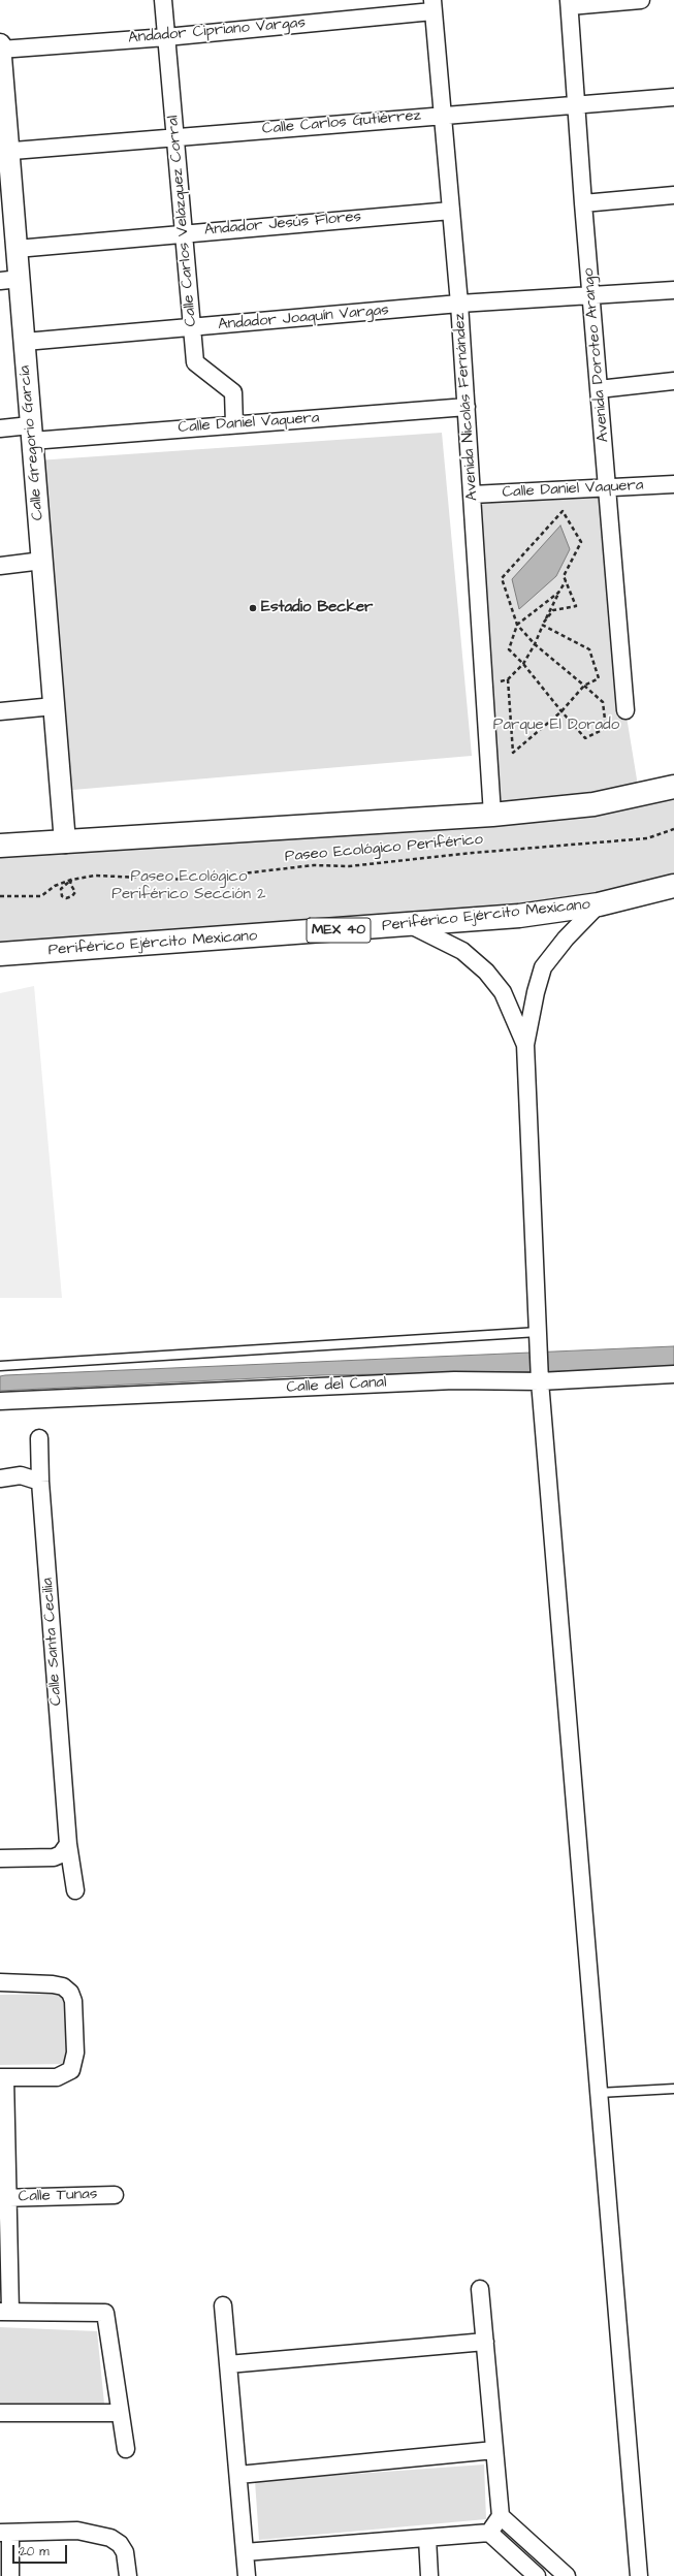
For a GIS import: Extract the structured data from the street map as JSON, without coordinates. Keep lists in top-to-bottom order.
{
  "streets": {
    "highway": ["Periférico Ejército Mexicano", "MEX 40"],
    "street": [
      "Andador Cipriano Vargas",
      "Calle Carlos Gutiérrez",
      "Calle Carlos Velázquez Corral",
      "Andador Jesús Flores",
      "Andador Joaquín Vargas",
      "Avenida Doroteo Arango",
      "Avenida Nicolás Fernández",
      "Calle Daniel Vaquera",
      "Calle Gregorio García",
      "Calle del Canal",
      "Calle Santa Cecilia",
      "Calle Tunas"
    ],
    "path": ["Paseo Ecológico Periférico"]
  },
  "crossings": [
    ["Andador Cipriano Vargas", "Calle Carlos Velázquez Corral"],
    ["Andador Cipriano Vargas", "Avenida Nicolás Fernández"],
    ["Andador Cipriano Vargas", "Calle Gregorio García"],
    ["Calle Carlos Gutiérrez", "Calle Carlos Velázquez Corral"],
    ["Calle Carlos Gutiérrez", "Avenida Doroteo Arango"],
    ["Calle Carlos Gutiérrez", "Avenida Nicolás Fernández"],
    ["Calle Carlos Gutiérrez", "Calle Gregorio García"],
    ["Calle Carlos Velázquez Corral", "Andador Jesús Flores"],
    ["Calle Carlos Velázquez Corral", "Andador Joaquín Vargas"],
    ["Calle Carlos Velázquez Corral", "Calle Daniel Vaquera"],
    ["Andador Jesús Flores", "Avenida Nicolás Fernández"],
    ["Andador Jesús Flores", "Calle Gregorio García"],
    ["Andador Joaquín Vargas", "Avenida Doroteo Arango"],
    ["Andador Joaquín Vargas", "Avenida Nicolás Fernández"],
    ["Andador Joaquín Vargas", "Calle Gregorio García"],
    ["Avenida Doroteo Arango", "Calle Daniel Vaquera"],
    ["Avenida Nicolás Fernández", "Calle Daniel Vaquera"],
    ["Calle Daniel Vaquera", "Calle Gregorio García"]
  ],
  "parks": ["Parque El Dorado", "Paseo Ecológico Periférico Sección 2"],
  "places": ["Estadio Becker"],
  "scale_bar": "20 m"
}
